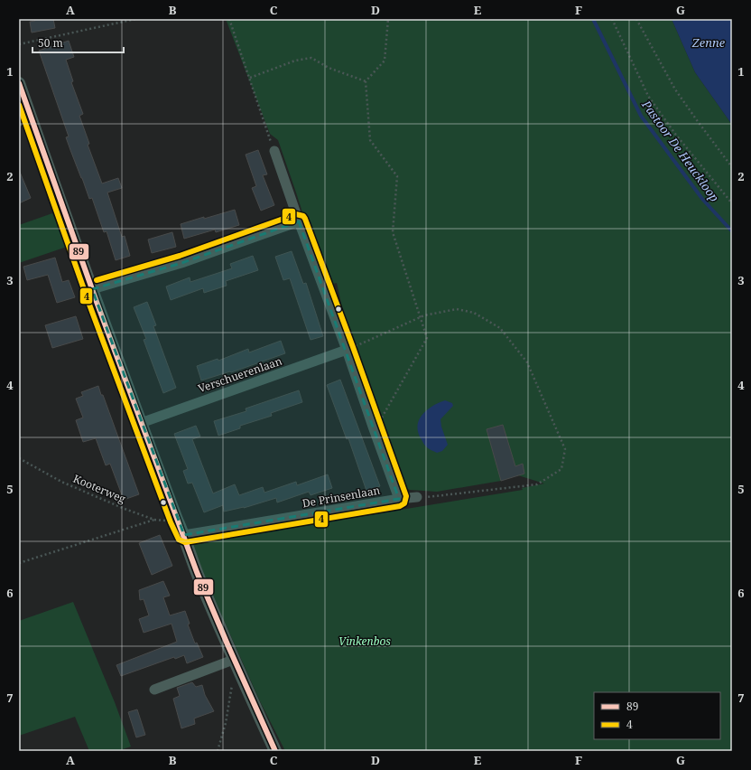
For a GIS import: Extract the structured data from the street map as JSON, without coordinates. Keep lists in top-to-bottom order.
{
  "streets": {
    "street": ["Verschuerenlaan", "De Prinsenlaan"],
    "path": ["Kooterweg"]
  },
  "water": ["Zenne", "Pastoor De Heuckloop"],
  "parks": ["Vinkenbos"],
  "lines": ["transit line 89", "transit line 4"],
  "legend": ["89", "4"],
  "scale_bar": "50 m",
  "grid": {
    "columns": [
      "A",
      "B",
      "C",
      "D",
      "E",
      "F",
      "G"
    ],
    "rows": [
      "1",
      "2",
      "3",
      "4",
      "5",
      "6",
      "7"
    ]
  }
}
